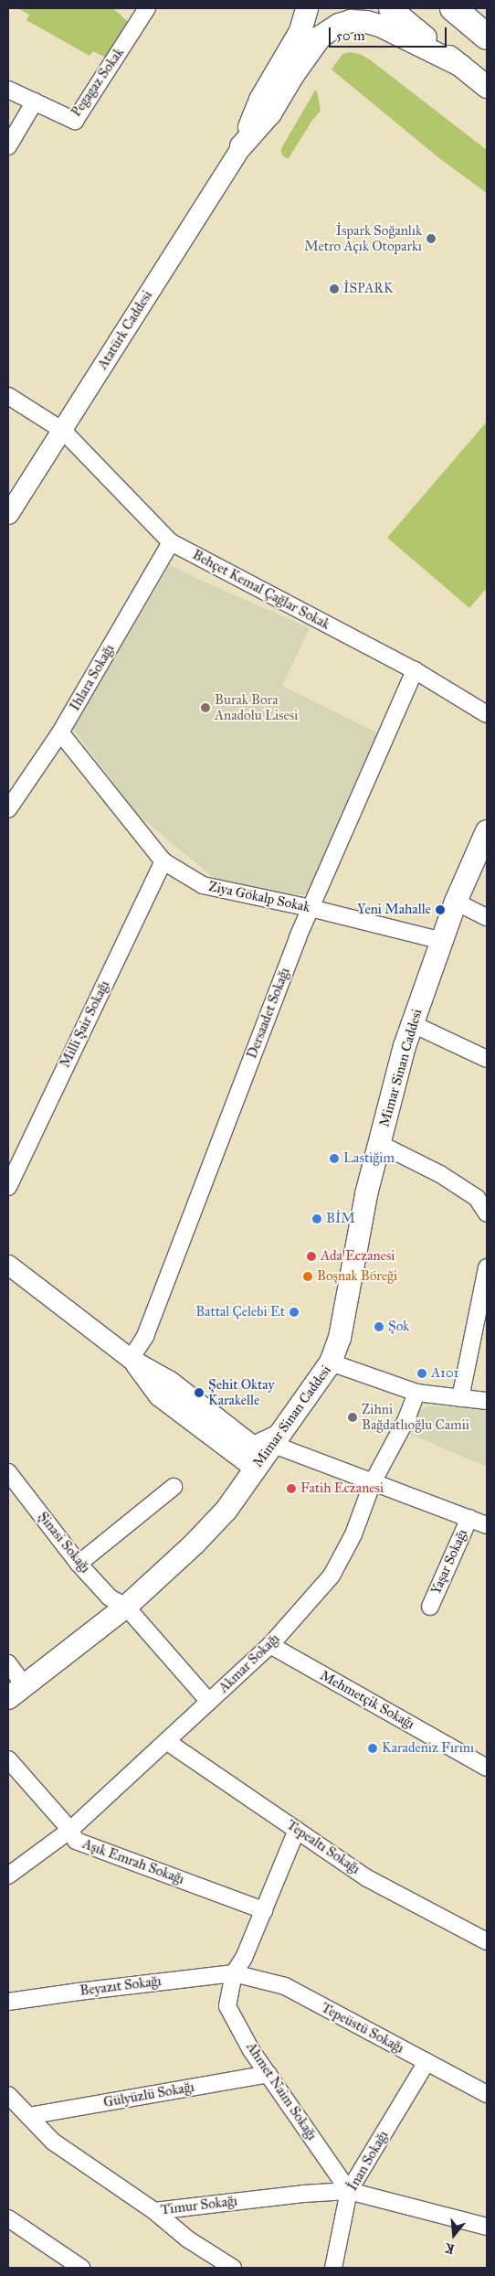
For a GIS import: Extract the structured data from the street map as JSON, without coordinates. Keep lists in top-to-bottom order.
{
  "streets": {
    "main road": ["Mimar Sinan Caddesi"],
    "street": [
      "Pegagaz Sokak",
      "Atatürk Caddesi",
      "Behçet Kemal Çağlar Sokak",
      "Ihlara Sokağı",
      "Ziya Gökalp Sokak",
      "Dersaadet Sokağı",
      "Milli Şair Sokağı",
      "Şinasi Sokağı",
      "Yaşar Sokağı",
      "Akmar Sokağı",
      "Mehmetçik Sokağı",
      "Tepealtı Sokağı",
      "Aşık Emrah Sokağı",
      "Beyazıt Sokağı",
      "Tepeüstü Sokağı",
      "Ahmet Naim Sokağı",
      "Gülyüzlü Sokağı",
      "İnan Sokağı",
      "Timur Sokağı"
    ]
  },
  "crossings": [
    ["Atatürk Caddesi", "Behçet Kemal Çağlar Sokak"],
    ["Behçet Kemal Çağlar Sokak", "Ihlara Sokağı"],
    ["Behçet Kemal Çağlar Sokak", "Dersaadet Sokağı"],
    ["Ihlara Sokağı", "Ziya Gökalp Sokak"],
    ["Ziya Gökalp Sokak", "Dersaadet Sokağı"],
    ["Ziya Gökalp Sokak", "Milli Şair Sokağı"],
    ["Ziya Gökalp Sokak", "Mimar Sinan Caddesi"],
    ["Mimar Sinan Caddesi", "Şinasi Sokağı"],
    ["Şinasi Sokağı", "Akmar Sokağı"],
    ["Akmar Sokağı", "Mehmetçik Sokağı"],
    ["Akmar Sokağı", "Tepealtı Sokağı"],
    ["Akmar Sokağı", "Aşık Emrah Sokağı"],
    ["Tepealtı Sokağı", "Ahmet Naim Sokağı"],
    ["Aşık Emrah Sokağı", "Ahmet Naim Sokağı"],
    ["Beyazıt Sokağı", "Tepeüstü Sokağı"],
    ["Beyazıt Sokağı", "Ahmet Naim Sokağı"],
    ["Tepeüstü Sokağı", "Ahmet Naim Sokağı"],
    ["Tepeüstü Sokağı", "İnan Sokağı"],
    ["Ahmet Naim Sokağı", "Gülyüzlü Sokağı"],
    ["Ahmet Naim Sokağı", "İnan Sokağı"],
    ["Ahmet Naim Sokağı", "Timur Sokağı"],
    ["Gülyüzlü Sokağı", "Timur Sokağı"],
    ["İnan Sokağı", "Timur Sokağı"]
  ],
  "places": [
    "İspark Soğanlık Metro Açık Otoparkı",
    "İSPARK",
    "Burak Bora Anadolu Lisesi",
    "Yeni Mahalle",
    "Lastiğim",
    "BİM",
    "Ada Eczanesi",
    "Boşnak Böreği",
    "Battal Çelebi Et",
    "Şok",
    "A101",
    "Şehit Oktay Karakelle",
    "Zihni Bağdatlıoğlu Camii",
    "Fatih Eczanesi",
    "Karadeniz Fırını"
  ],
  "scale_bar": "50 m",
  "north": "bottom"
}
